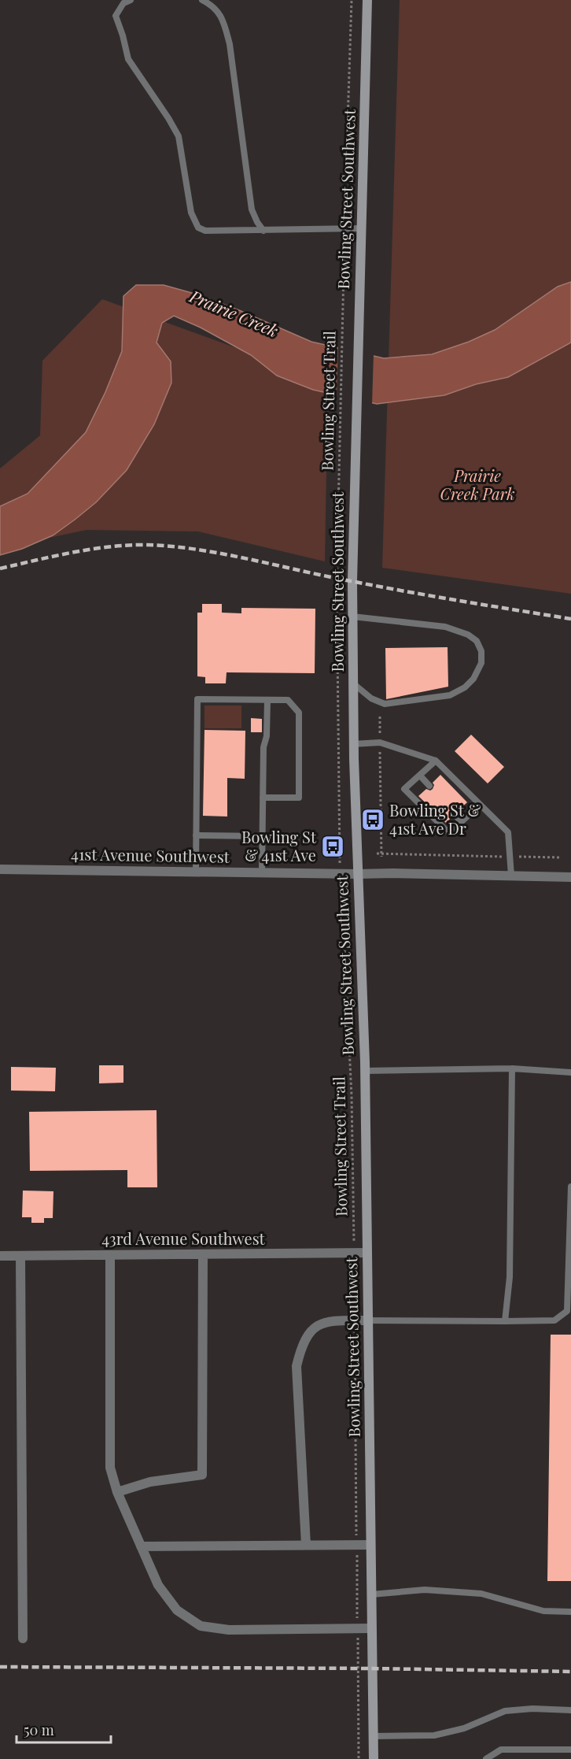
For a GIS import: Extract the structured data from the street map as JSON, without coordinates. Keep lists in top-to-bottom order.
{
  "streets": {
    "main road": ["Bowling Street Southwest"],
    "street": ["41st Avenue Southwest", "43rd Avenue Southwest"],
    "path": ["Bowling Street Trail"]
  },
  "crossings": [
    ["Bowling Street Southwest", "41st Avenue Southwest"],
    ["Bowling Street Southwest", "43rd Avenue Southwest"]
  ],
  "water": ["Prairie Creek"],
  "parks": ["Prairie Creek Park"],
  "places": {
    "bus stop": ["Bowling St & 41st Ave Dr", "Bowling St & 41st Ave"]
  },
  "scale_bar": "50 m"
}
